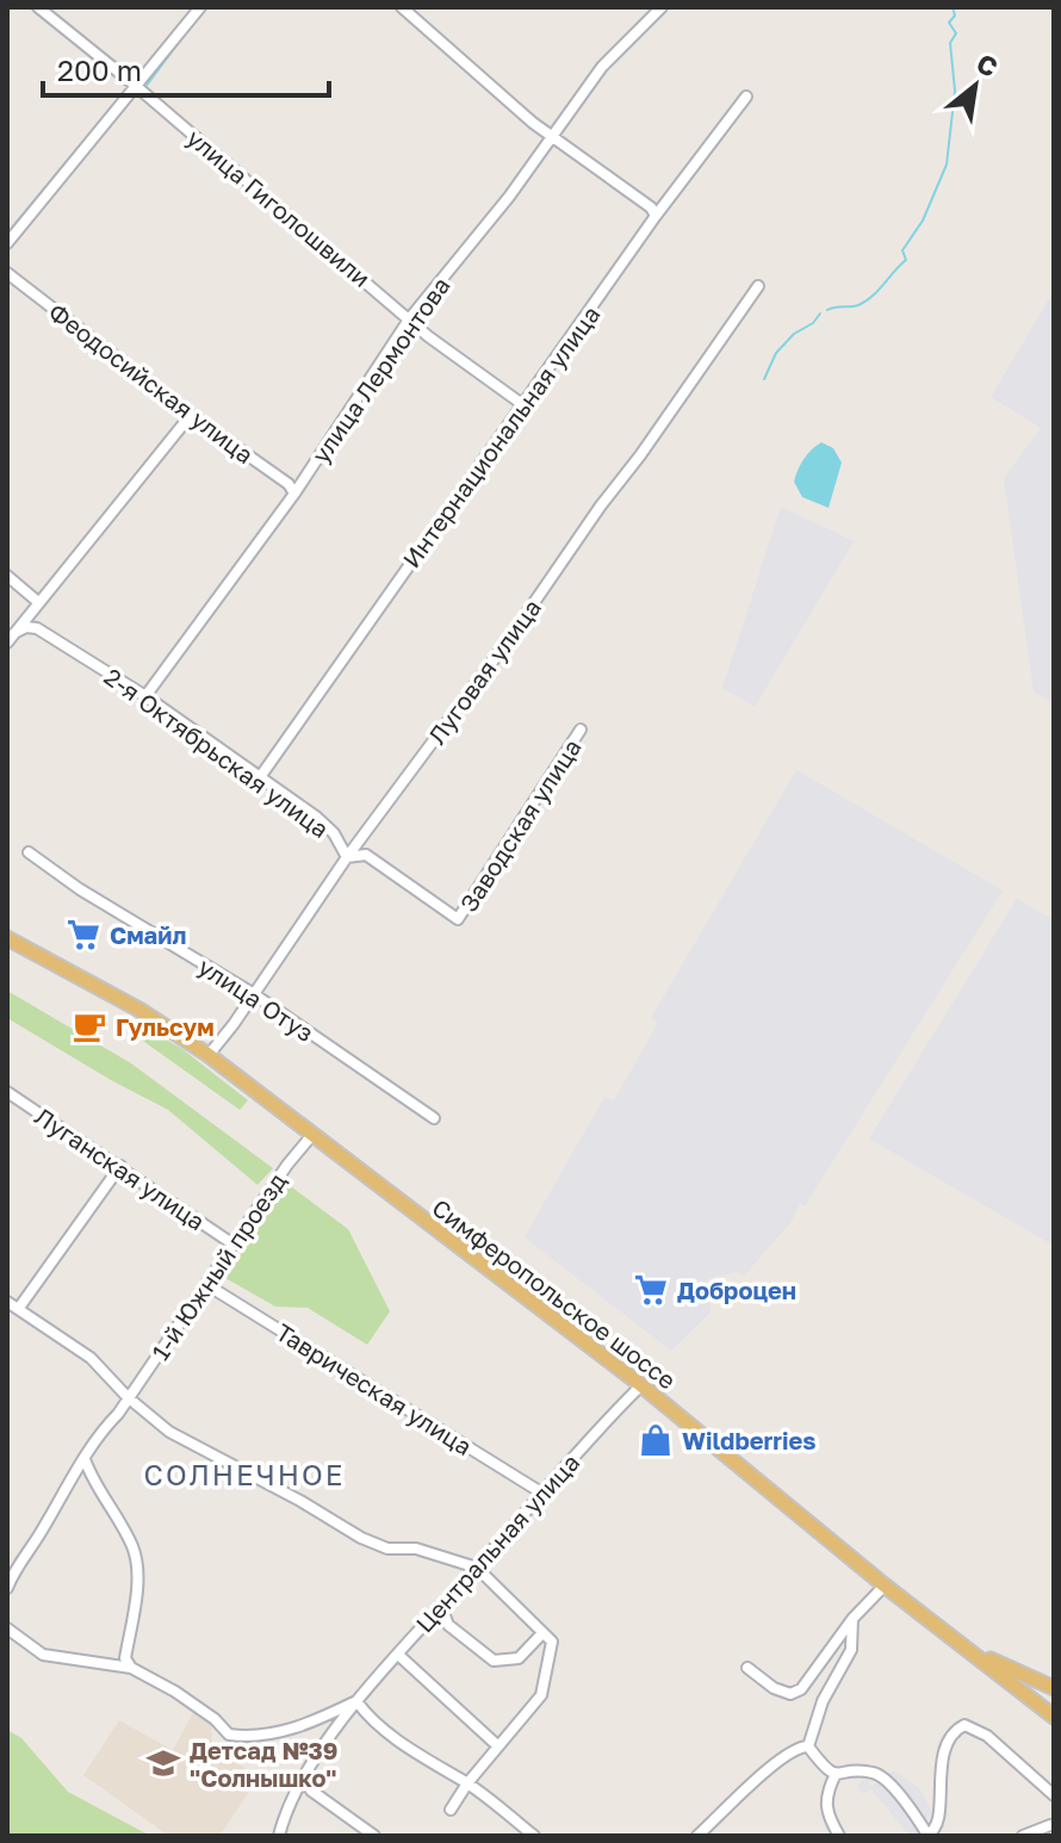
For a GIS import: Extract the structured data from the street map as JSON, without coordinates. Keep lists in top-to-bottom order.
{
  "streets": {
    "main road": ["Симферопольское шоссе"],
    "street": [
      "улица Гиголошвили",
      "улица Лермонтова",
      "Феодосийская улица",
      "Интернациональная улица",
      "Луговая улица",
      "2-я Октябрьская улица",
      "Заводская улица",
      "улица Отуз",
      "Луганская улица",
      "1-й Южный проезд",
      "Таврическая улица",
      "Центральная улица"
    ]
  },
  "crossings": [
    ["улица Гиголошвили", "улица Лермонтова"],
    ["улица Гиголошвили", "Интернациональная улица"],
    ["улица Лермонтова", "Феодосийская улица"],
    ["улица Лермонтова", "2-я Октябрьская улица"],
    ["Интернациональная улица", "2-я Октябрьская улица"],
    ["Луговая улица", "2-я Октябрьская улица"],
    ["Луговая улица", "улица Отуз"],
    ["Луговая улица", "Симферопольское шоссе"],
    ["2-я Октябрьская улица", "Заводская улица"],
    ["Луганская улица", "1-й Южный проезд"],
    ["1-й Южный проезд", "Симферопольское шоссе"],
    ["1-й Южный проезд", "Таврическая улица"],
    ["Симферопольское шоссе", "Центральная улица"],
    ["Таврическая улица", "Центральная улица"]
  ],
  "districts": ["СОЛНЕЧНОЕ"],
  "places": {
    "supermarket": ["Смайл", "Доброцен"],
    "cafe": ["Гульсум"],
    "shop": ["Wildberries"],
    "school or university": ["Детсад №39 \"Солнышко\""]
  },
  "scale_bar": "200 m",
  "north": "top right"
}
